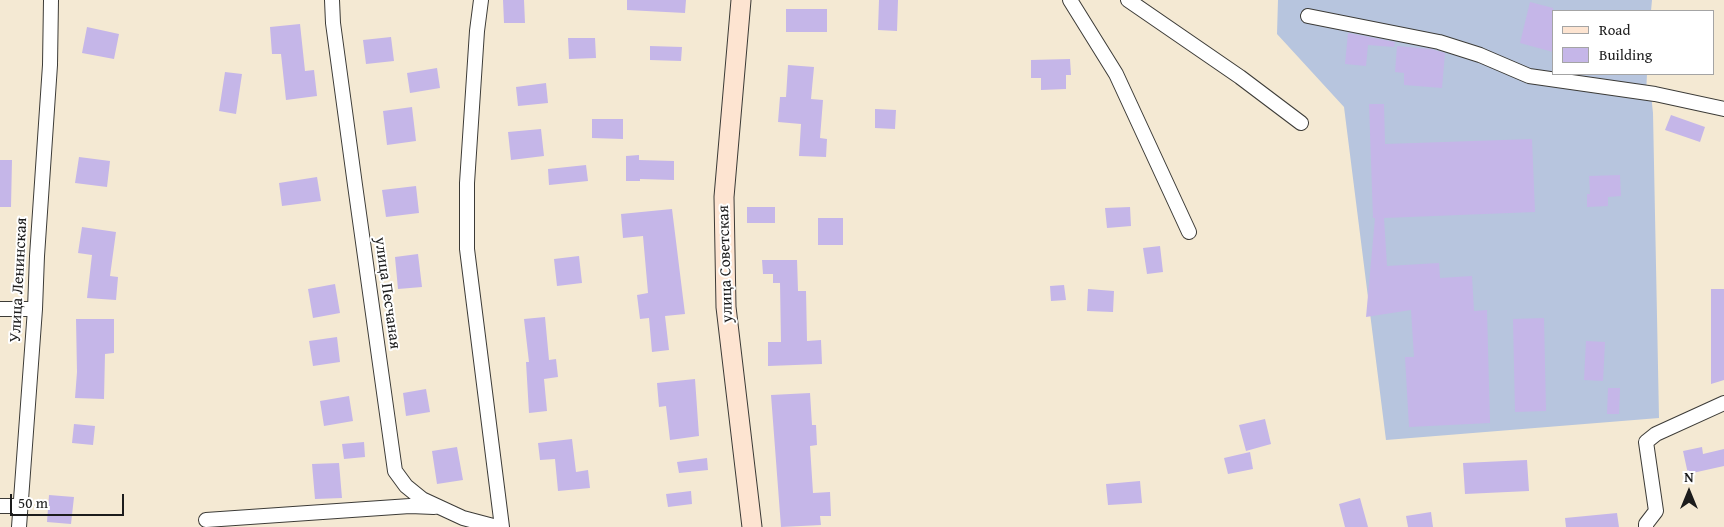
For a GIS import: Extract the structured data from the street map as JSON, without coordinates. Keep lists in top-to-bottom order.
{
  "streets": {
    "street": ["улица Советская", "Улица Ленинская", "улица Песчаная"]
  },
  "legend": ["Road", "Building"],
  "scale_bar": "50 m",
  "north": "top"
}
